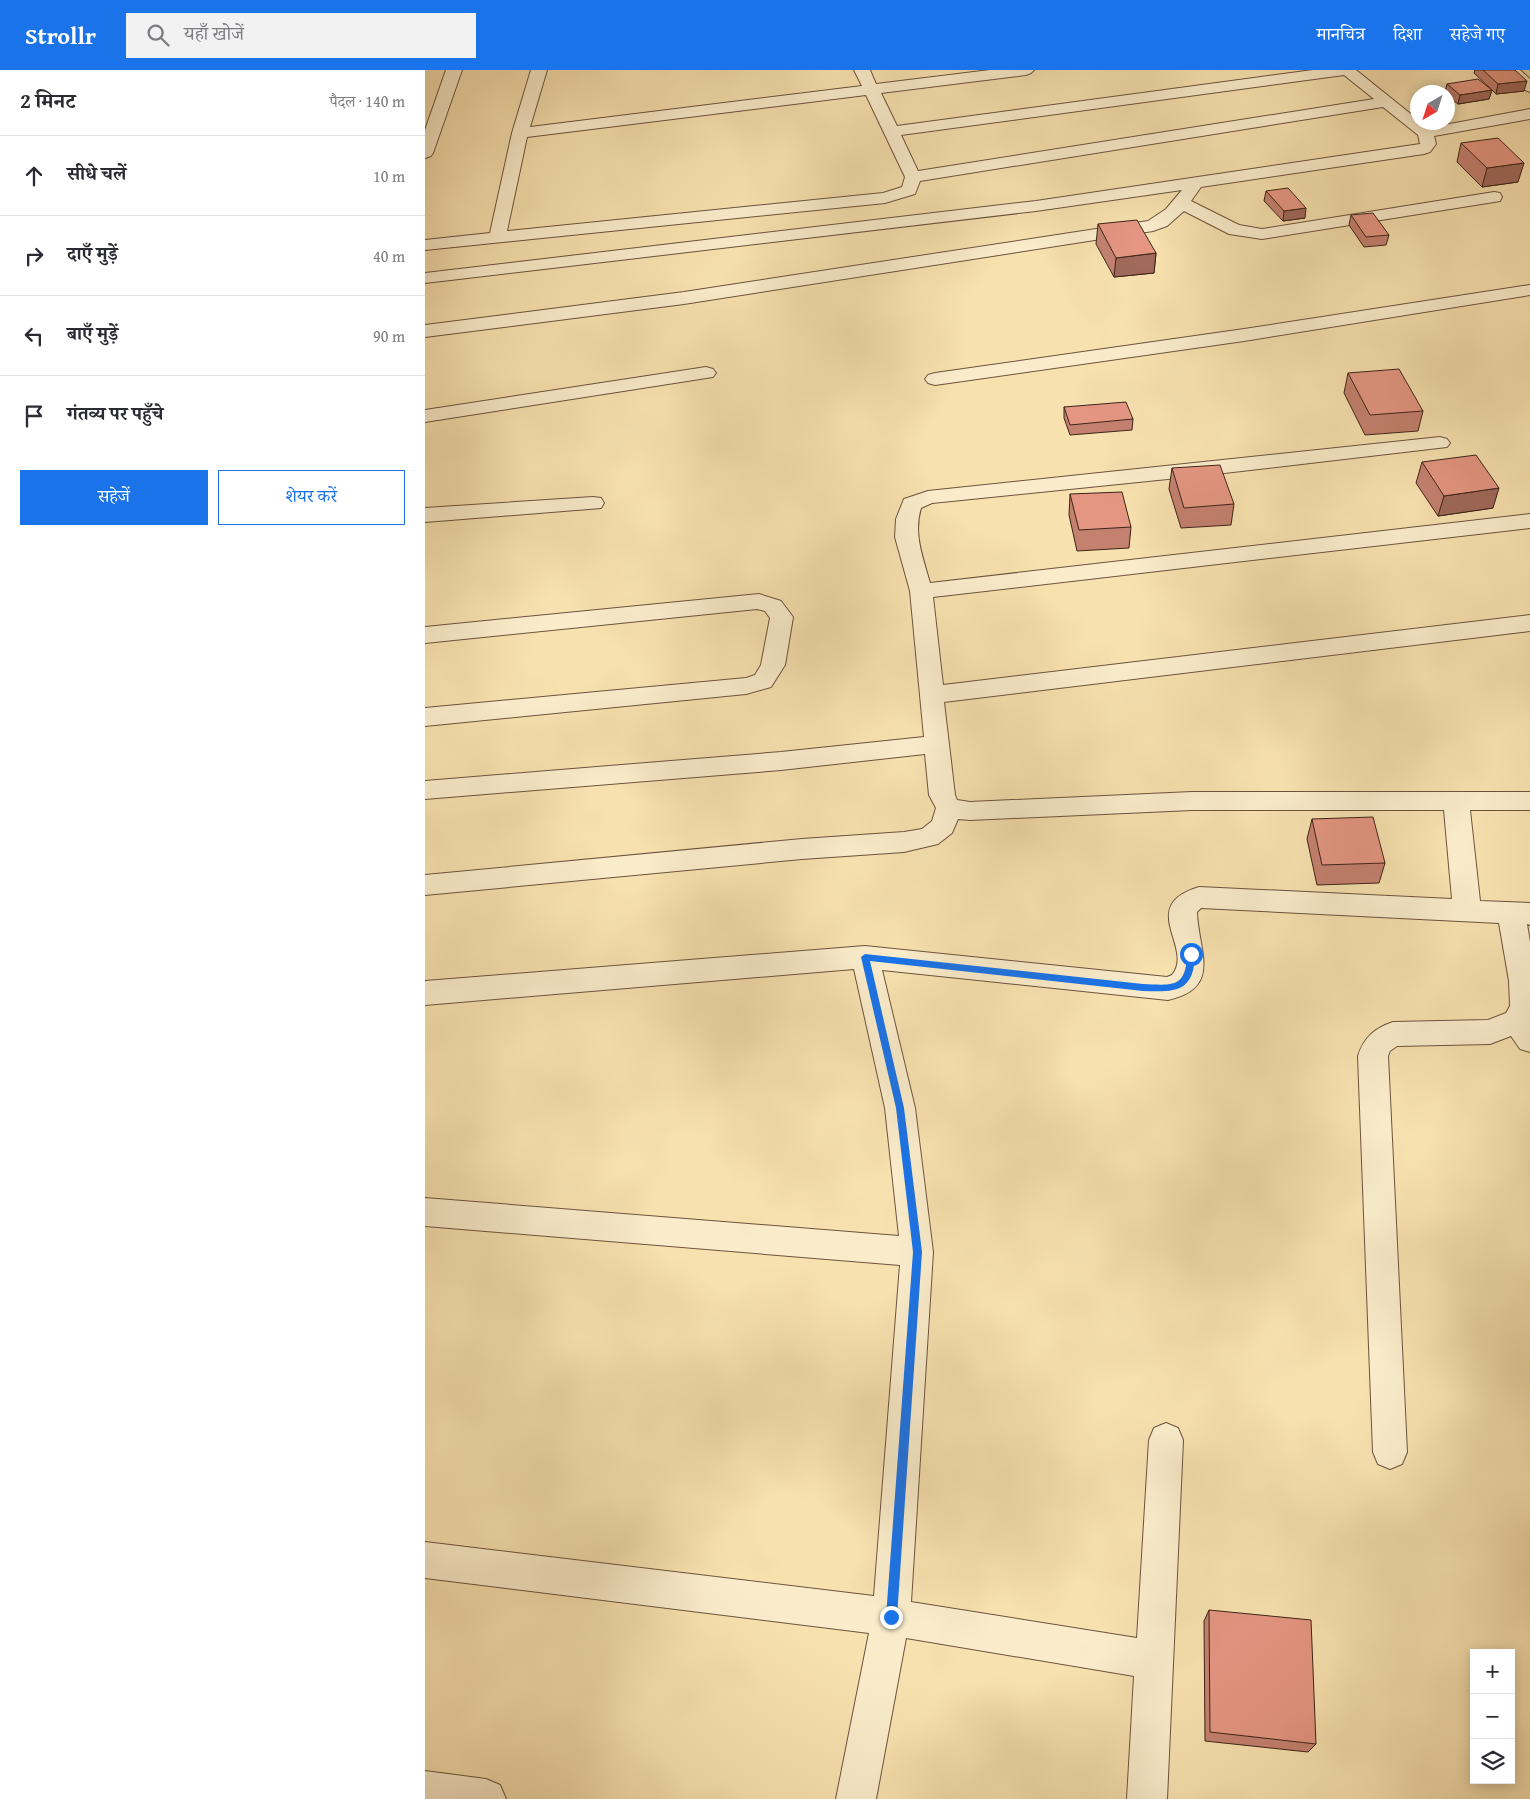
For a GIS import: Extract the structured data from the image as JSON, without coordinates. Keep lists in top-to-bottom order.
{
  "north": "bottom left",
  "page": {
    "header": "Strollr",
    "search": "यहाँ खोजें",
    "nav": ["मानचित्र", "दिशा", "सहेजे गए"],
    "heading": ["2 मिनट", "पैदल · 140 m"],
    "list": [
      ["सीधे चलें", "10 m"],
      ["दाएँ मुड़ें", "40 m"],
      ["बाएँ मुड़ें", "90 m"],
      "गंतव्य पर पहुँचे"
    ],
    "buttons": ["सहेजें", "शेयर करें"],
    "map_buttons": ["+", "−"]
  }
}
